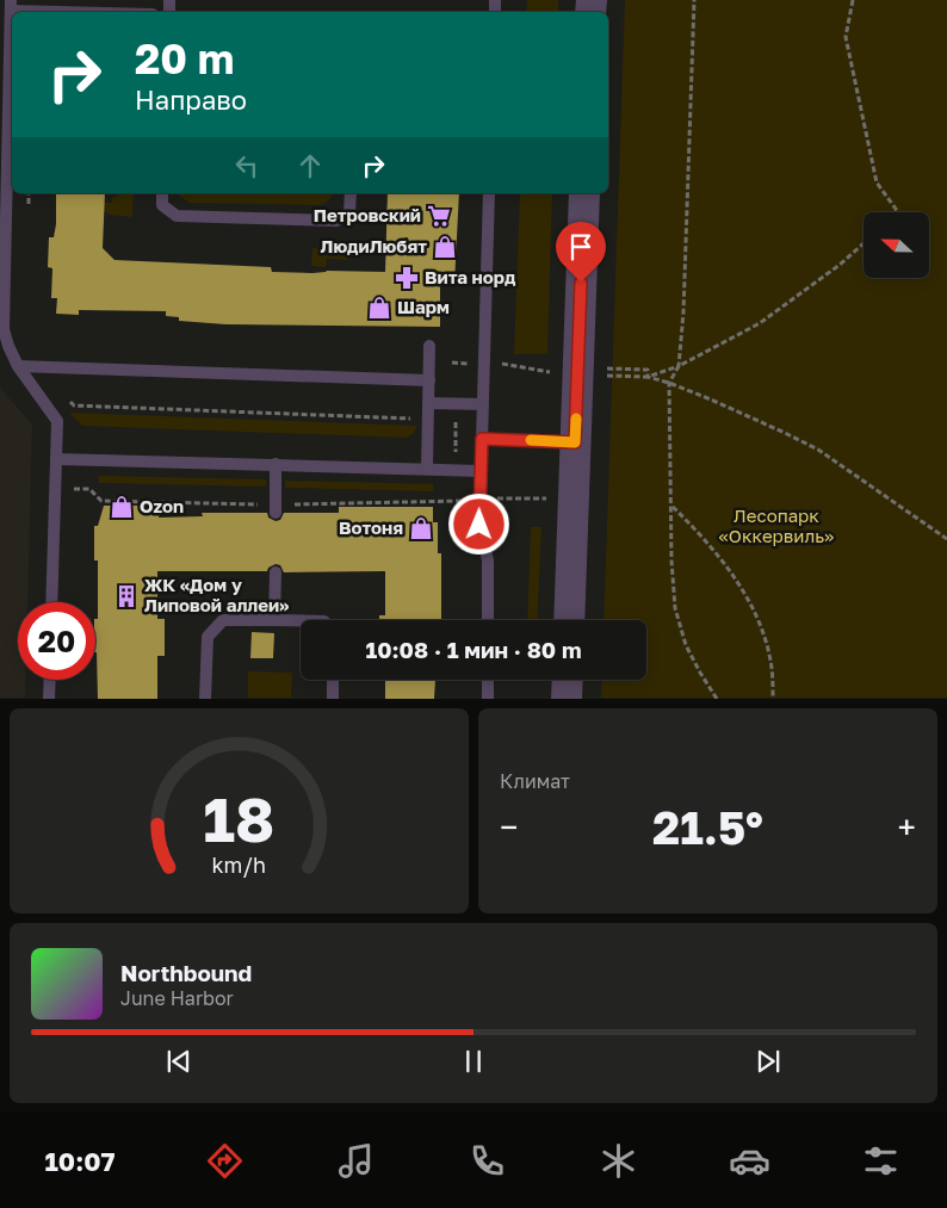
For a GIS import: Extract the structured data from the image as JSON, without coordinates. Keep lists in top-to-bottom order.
{
  "parks": ["Лесопарк «Оккервиль»"],
  "places": {
    "supermarket": ["Петровский"],
    "shop": [
      "ЛюдиЛюбят",
      "Шарм",
      "Ozon",
      "Вотоня"
    ],
    "pharmacy": ["Вита норд"],
    "building": ["ЖК «Дом у Липовой аллеи»"]
  },
  "north": "left",
  "page": {
    "turn": ["20 m", "Направо"],
    "limit": "20",
    "trip": "10:08 · 1 мин · 80 m",
    "tile": "Климат",
    "heat": ["−", "21.5°", "+"],
    "song": ["Northbound", "June Harbor"],
    "tabs": "10:07",
    "gauge": ["18", "km/h"]
  }
}
